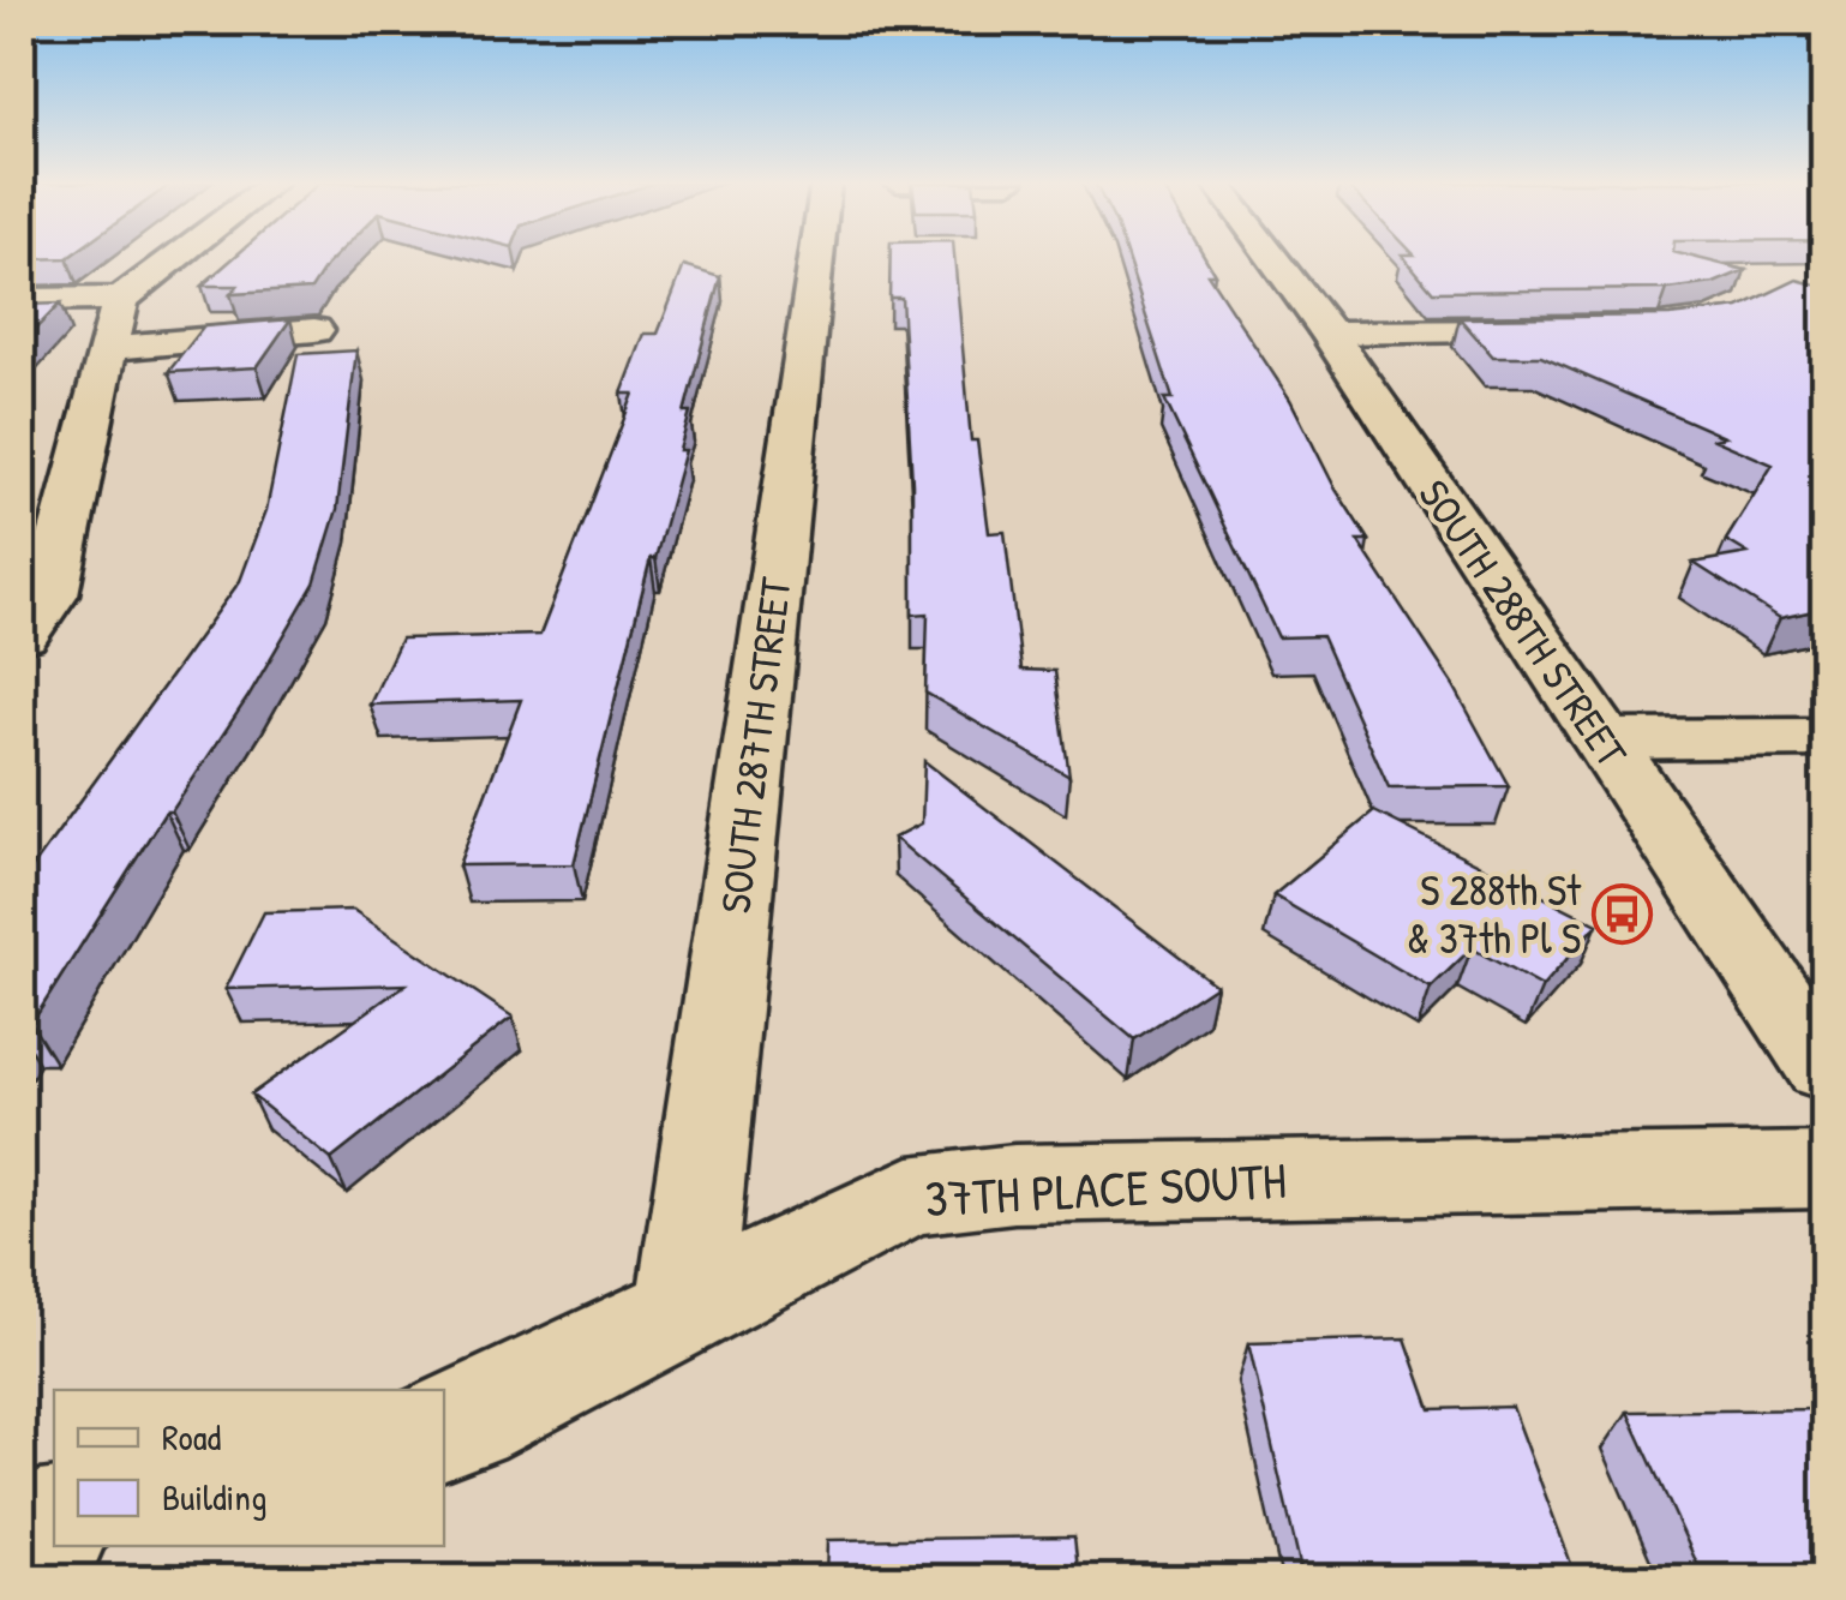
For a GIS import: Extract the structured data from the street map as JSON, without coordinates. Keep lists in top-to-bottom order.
{
  "streets": {
    "street": ["SOUTH 288TH STREET", "SOUTH 287TH STREET", "37TH PLACE SOUTH"]
  },
  "crossings": [
    ["SOUTH 287TH STREET", "37TH PLACE SOUTH"]
  ],
  "places": {
    "bus stop": ["S 288th St & 37th Pl S"]
  },
  "legend": ["Road", "Building"]
}
